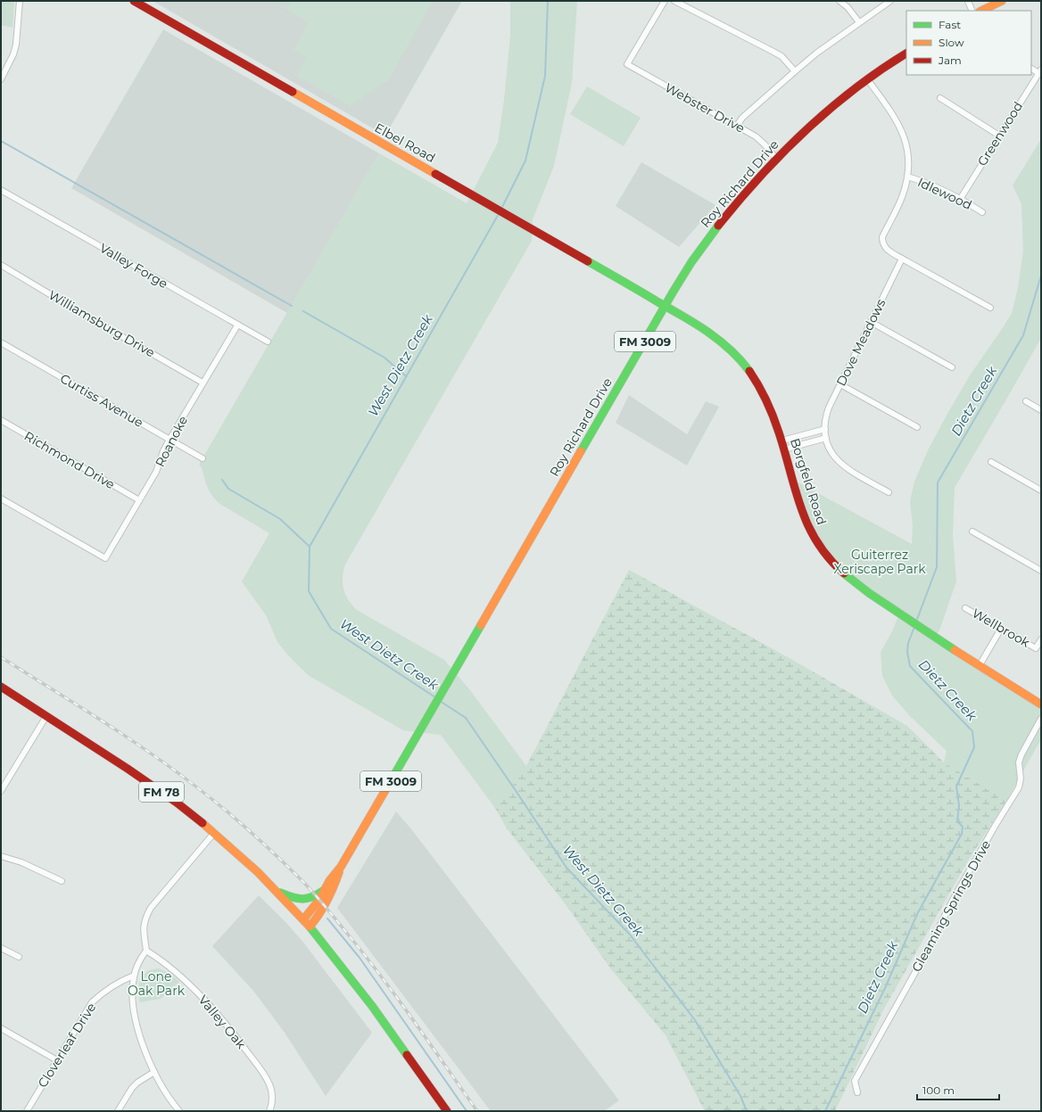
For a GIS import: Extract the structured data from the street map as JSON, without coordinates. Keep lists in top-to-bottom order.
{
  "streets": {
    "main road": [
      "Elbel Road",
      "Roy Richard Drive",
      "FM 3009",
      "Borgfeld Road",
      "FM 78"
    ],
    "street": [
      "Webster Drive",
      "Greenwood",
      "Idlewood",
      "Valley Forge",
      "Williamsburg Drive",
      "Dove Meadows",
      "Curtiss Avenue",
      "Roanoke",
      "Richmond Drive",
      "Wellbrook",
      "Gleaming Springs Drive",
      "Valley Oak",
      "Cloverleaf Drive"
    ]
  },
  "crossings": [
    ["Webster Drive", "Roy Richard Drive"],
    ["Greenwood", "Idlewood"],
    ["Elbel Road", "Roy Richard Drive"],
    ["Elbel Road", "Borgfeld Road"],
    ["Roy Richard Drive", "Borgfeld Road"],
    ["Roy Richard Drive", "FM 78"],
    ["Valley Forge", "Roanoke"],
    ["Williamsburg Drive", "Roanoke"],
    ["Curtiss Avenue", "Roanoke"],
    ["Roanoke", "Richmond Drive"]
  ],
  "water": ["West Dietz Creek", "Dietz Creek"],
  "parks": ["Guiterrez Xeriscape Park", "Lone Oak Park"],
  "legend": ["Fast", "Slow", "Jam"],
  "scale_bar": "100 m"
}
